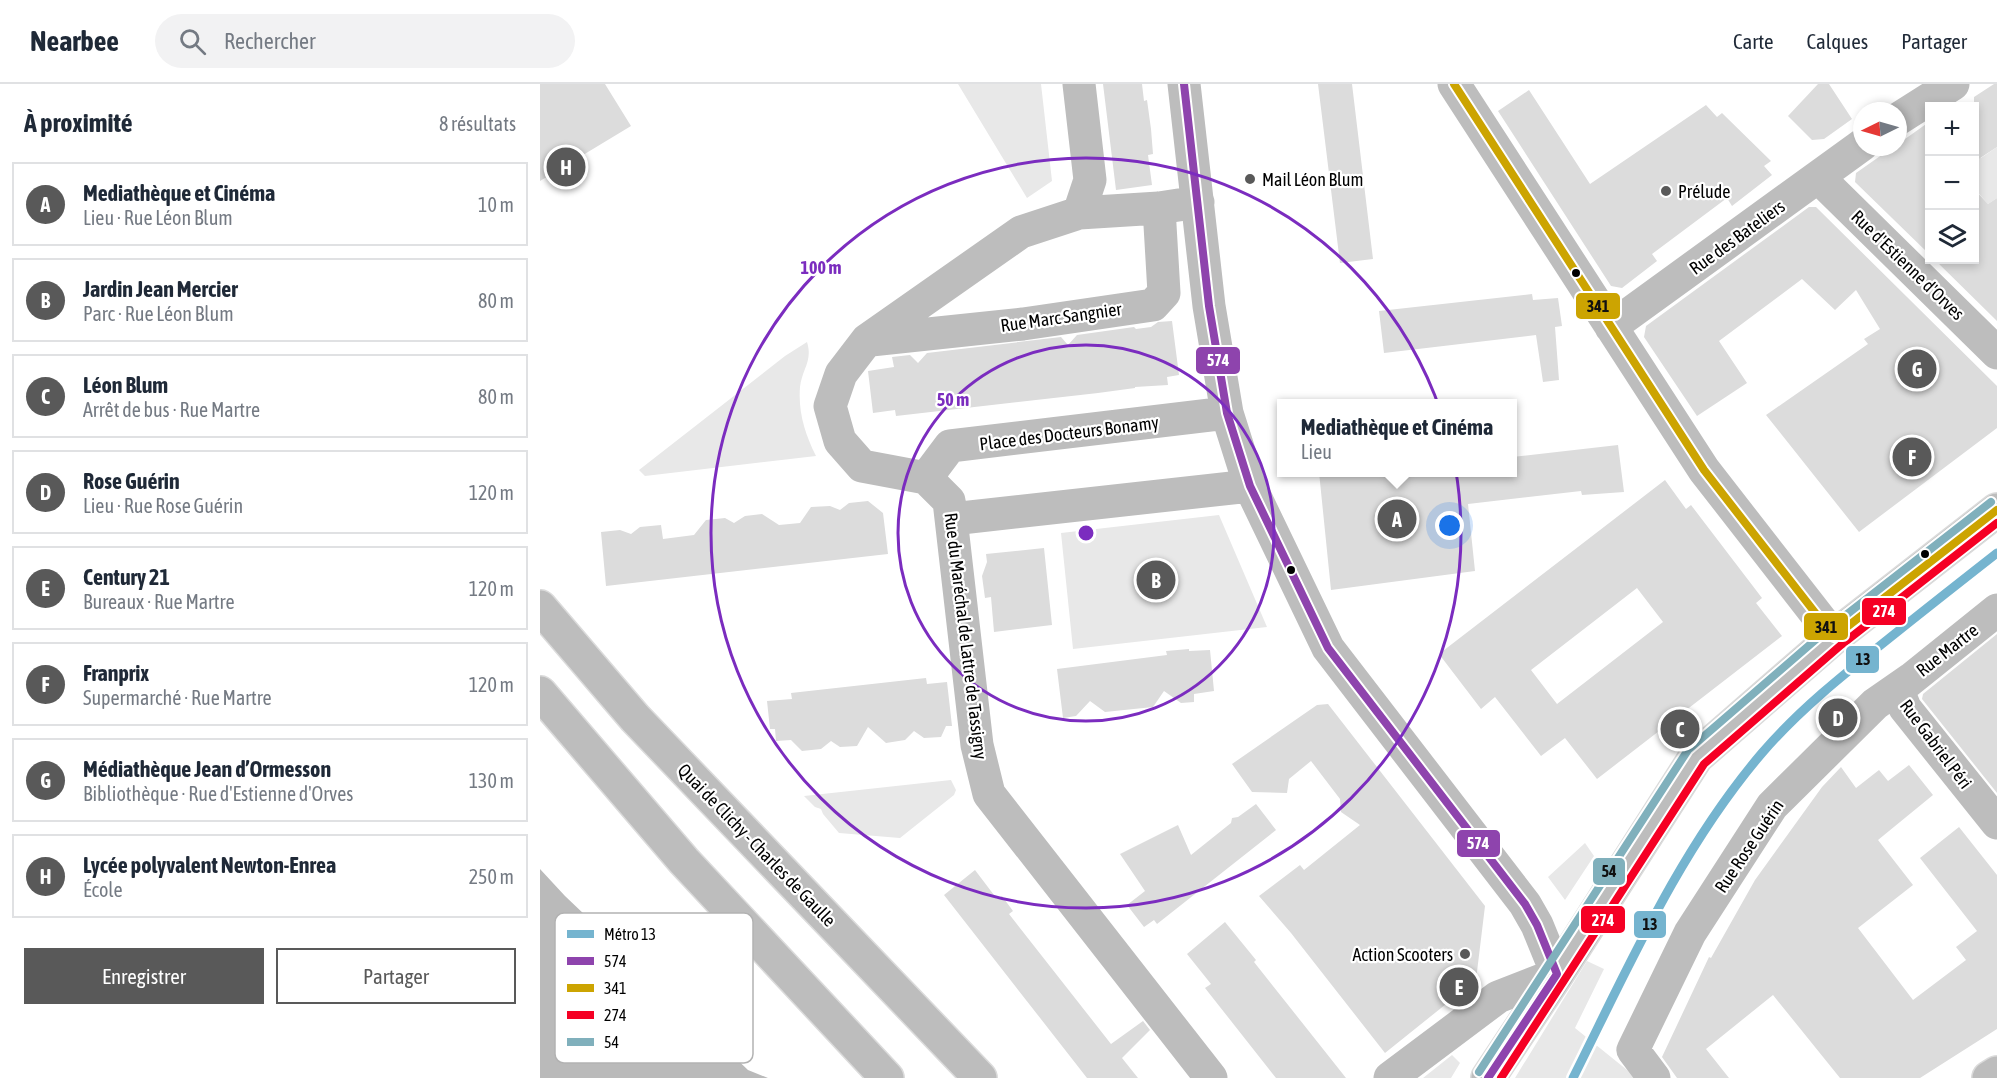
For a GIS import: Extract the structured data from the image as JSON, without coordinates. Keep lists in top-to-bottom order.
{
  "streets": {
    "street": [
      "Rue des Bateliers",
      "Rue d'Estienne d'Orves",
      "Rue Marc Sangnier",
      "Place des Docteurs Bonamy",
      "Rue du Maréchal de Lattre de Tassigny",
      "Rue Martre",
      "Rue Gabriel Péri",
      "Quai de Clichy - Charles de Gaulle",
      "Rue Rose Guérin"
    ]
  },
  "crossings": [
    ["Rue des Bateliers", "Rue d'Estienne d'Orves"],
    ["Place des Docteurs Bonamy", "Rue du Maréchal de Lattre de Tassigny"],
    ["Rue Martre", "Rue Gabriel Péri"],
    ["Rue Martre", "Rue Rose Guérin"],
    ["Rue Gabriel Péri", "Rue Rose Guérin"]
  ],
  "places": ["Mail Léon Blum", "Prélude", "Action Scooters"],
  "lines": [
    "transit line 574",
    "transit line 341",
    "transit line 54",
    "transit line 274",
    "metro line 13"
  ],
  "legend": [
    "Métro 13",
    "574",
    "341",
    "274",
    "54"
  ],
  "north": "left",
  "page": {
    "header": "Nearbee",
    "search": "Rechercher",
    "nav": ["Carte", "Calques", "Partager"],
    "heading": ["À proximité", "8 résultats"],
    "map_buttons": ["+", "−"],
    "pins": [
      "H",
      "G",
      "F",
      "A",
      "B",
      "D",
      "C",
      "E"
    ],
    "list": [
      {
        "mark": "A",
        "name": "Mediathèque et Cinéma",
        "note": "Lieu · Rue Léon Blum",
        "value": "10 m"
      },
      {
        "mark": "B",
        "name": "Jardin Jean Mercier",
        "note": "Parc · Rue Léon Blum",
        "value": "80 m"
      },
      {
        "mark": "C",
        "name": "Léon Blum",
        "note": "Arrêt de bus · Rue Martre",
        "value": "80 m"
      },
      {
        "mark": "D",
        "name": "Rose Guérin",
        "note": "Lieu · Rue Rose Guérin",
        "value": "120 m"
      },
      {
        "mark": "E",
        "name": "Century 21",
        "note": "Bureaux · Rue Martre",
        "value": "120 m"
      },
      {
        "mark": "F",
        "name": "Franprix",
        "note": "Supermarché · Rue Martre",
        "value": "120 m"
      },
      {
        "mark": "G",
        "name": "Médiathèque Jean d’Ormesson",
        "note": "Bibliothèque · Rue d'Estienne d'Orves",
        "value": "130 m"
      },
      {
        "mark": "H",
        "name": "Lycée polyvalent Newton-Enrea",
        "note": "École",
        "value": "250 m"
      }
    ],
    "popup": ["Mediathèque et Cinéma", "Lieu"],
    "buttons": ["Enregistrer", "Partager"]
  },
  "rings": ["100 m", "50 m"]
}
